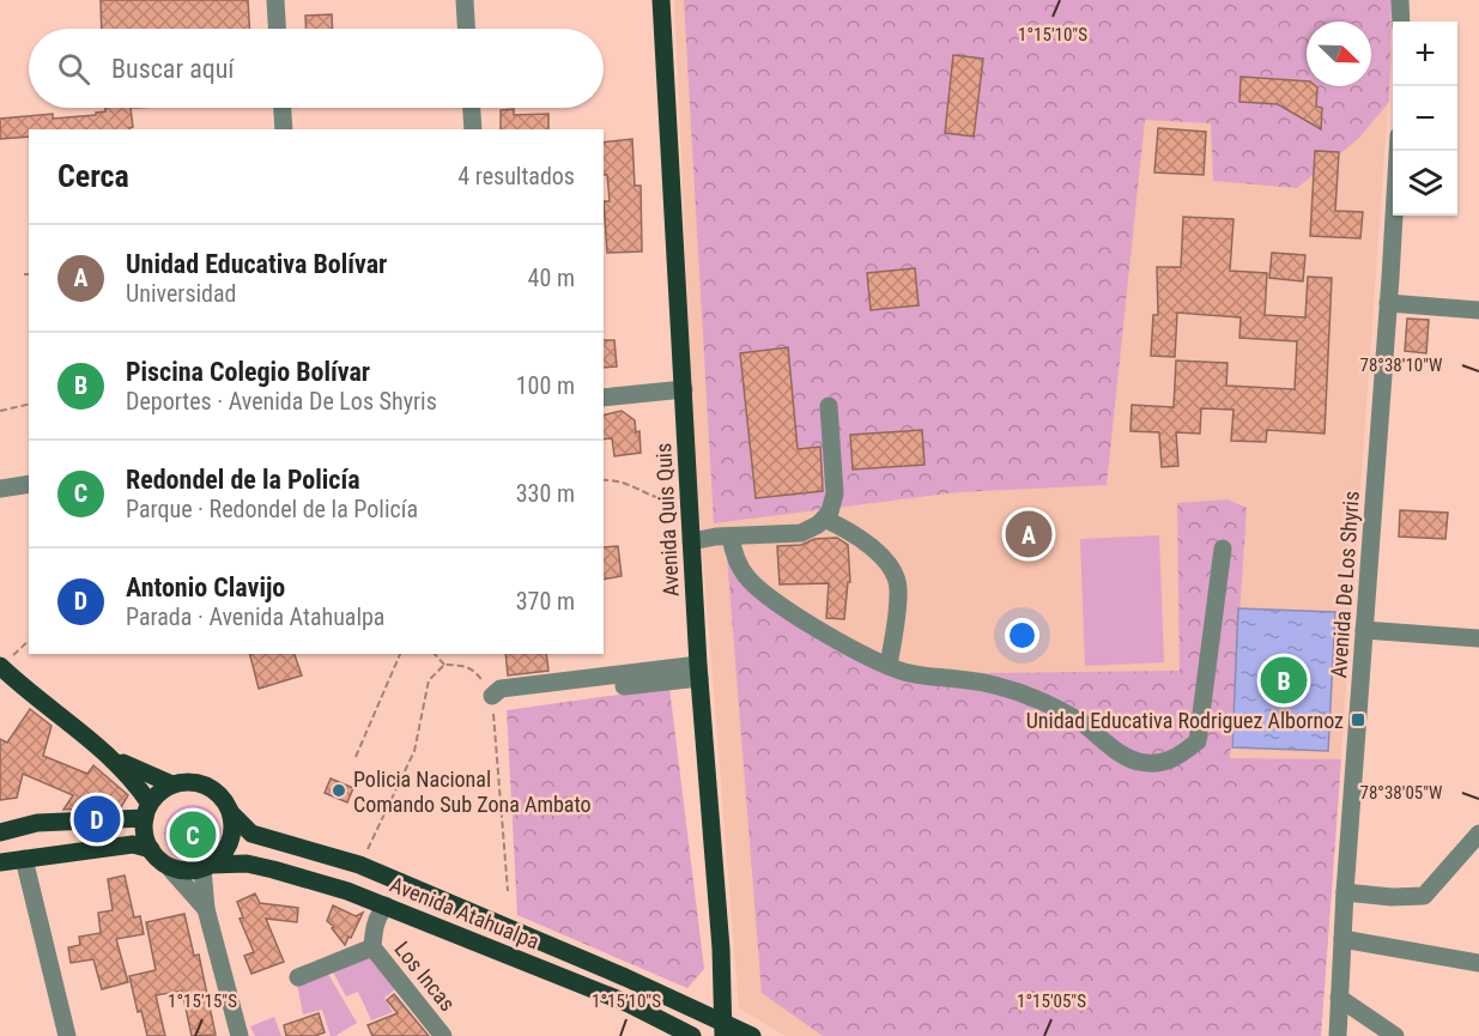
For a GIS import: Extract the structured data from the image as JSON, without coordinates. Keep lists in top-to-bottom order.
{
  "streets": {
    "main road": ["Avenida Quis Quis", "Avenida Atahualpa"],
    "street": ["Avenida De Los Shyris", "Los Incas"]
  },
  "crossings": [
    ["Avenida Atahualpa", "Los Incas"]
  ],
  "places": {
    "transit": ["Unidad Educativa Rodriguez Albornoz"],
    "other": ["Policia Nacional Comando Sub Zona Ambato"]
  },
  "north": "bottom right",
  "page": {
    "map_buttons": ["+", "−"],
    "search": "Buscar aquí",
    "heading": ["Cerca", "4 resultados"],
    "list": [
      {
        "mark": "A",
        "name": "Unidad Educativa Bolívar",
        "note": "Universidad",
        "value": "40 m"
      },
      {
        "mark": "B",
        "name": "Piscina Colegio Bolívar",
        "note": "Deportes · Avenida De Los Shyris",
        "value": "100 m"
      },
      {
        "mark": "C",
        "name": "Redondel de la Policía",
        "note": "Parque · Redondel de la Policía",
        "value": "330 m"
      },
      {
        "mark": "D",
        "name": "Antonio Clavijo",
        "note": "Parada · Avenida Atahualpa",
        "value": "370 m"
      }
    ],
    "pins": [
      "A",
      "B",
      "D",
      "C"
    ]
  },
  "coordinates": [
    "1°15'10\"S",
    "78°38'10\"W",
    "78°38'05\"W",
    "1°15'15\"S",
    "1°15'05\"S"
  ]
}
